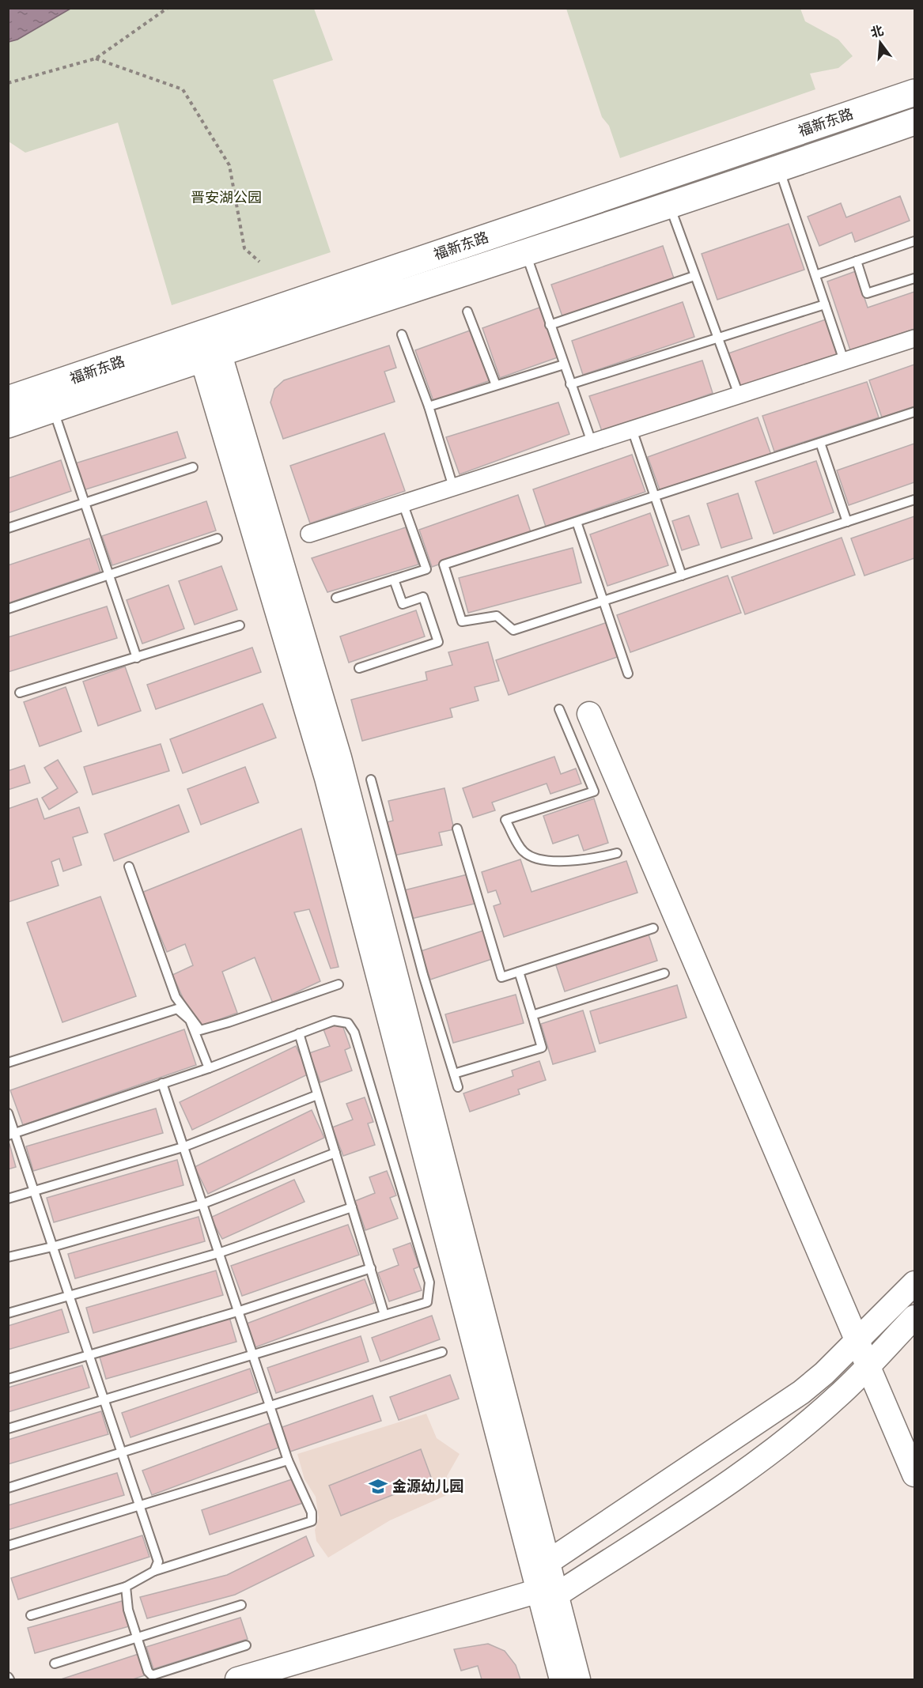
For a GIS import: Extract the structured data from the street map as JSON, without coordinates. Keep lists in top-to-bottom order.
{
  "streets": {
    "main road": ["福新东路"]
  },
  "parks": ["晋安湖公园"],
  "places": {
    "school or university": ["金源幼儿园"]
  },
  "north": "top"
}
